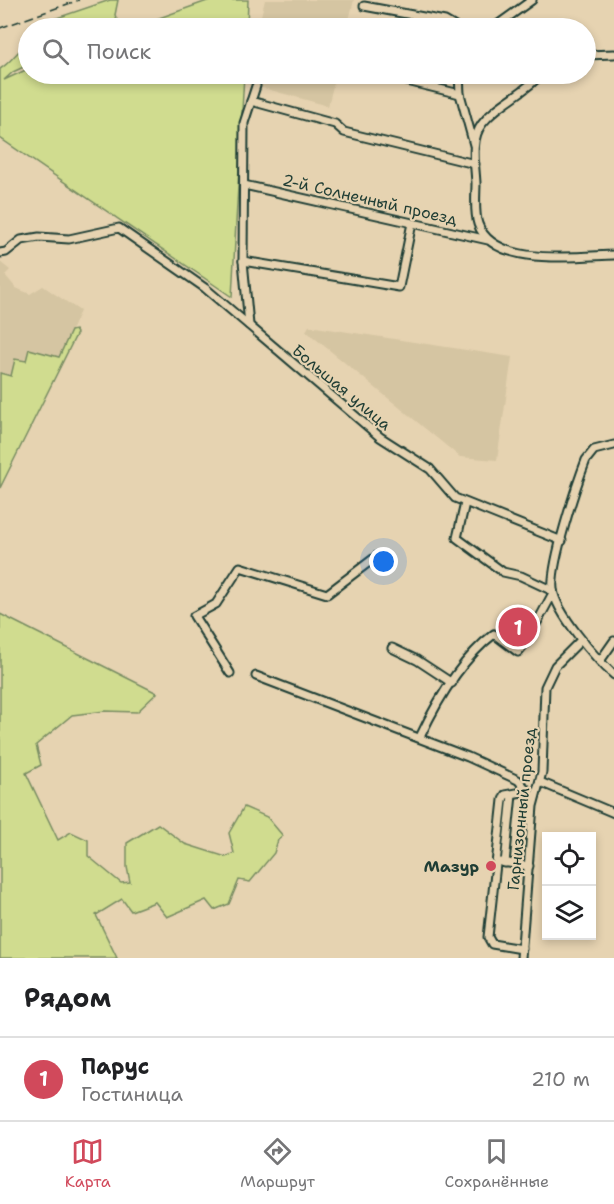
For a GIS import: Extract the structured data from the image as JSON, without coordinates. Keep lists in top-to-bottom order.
{
  "streets": {
    "street": ["2-й Солнечный проезд", "Большая улица", "Гарнизонный проезд"]
  },
  "places": ["Мазур"],
  "page": {
    "search": "Поиск",
    "pins": "1",
    "heading": "Рядом",
    "list": [
      {
        "mark": "1",
        "name": "Парус",
        "note": "Гостиница",
        "value": "210 m"
      }
    ],
    "nav": ["Карта", "Маршрут", "Сохранённые"]
  }
}
